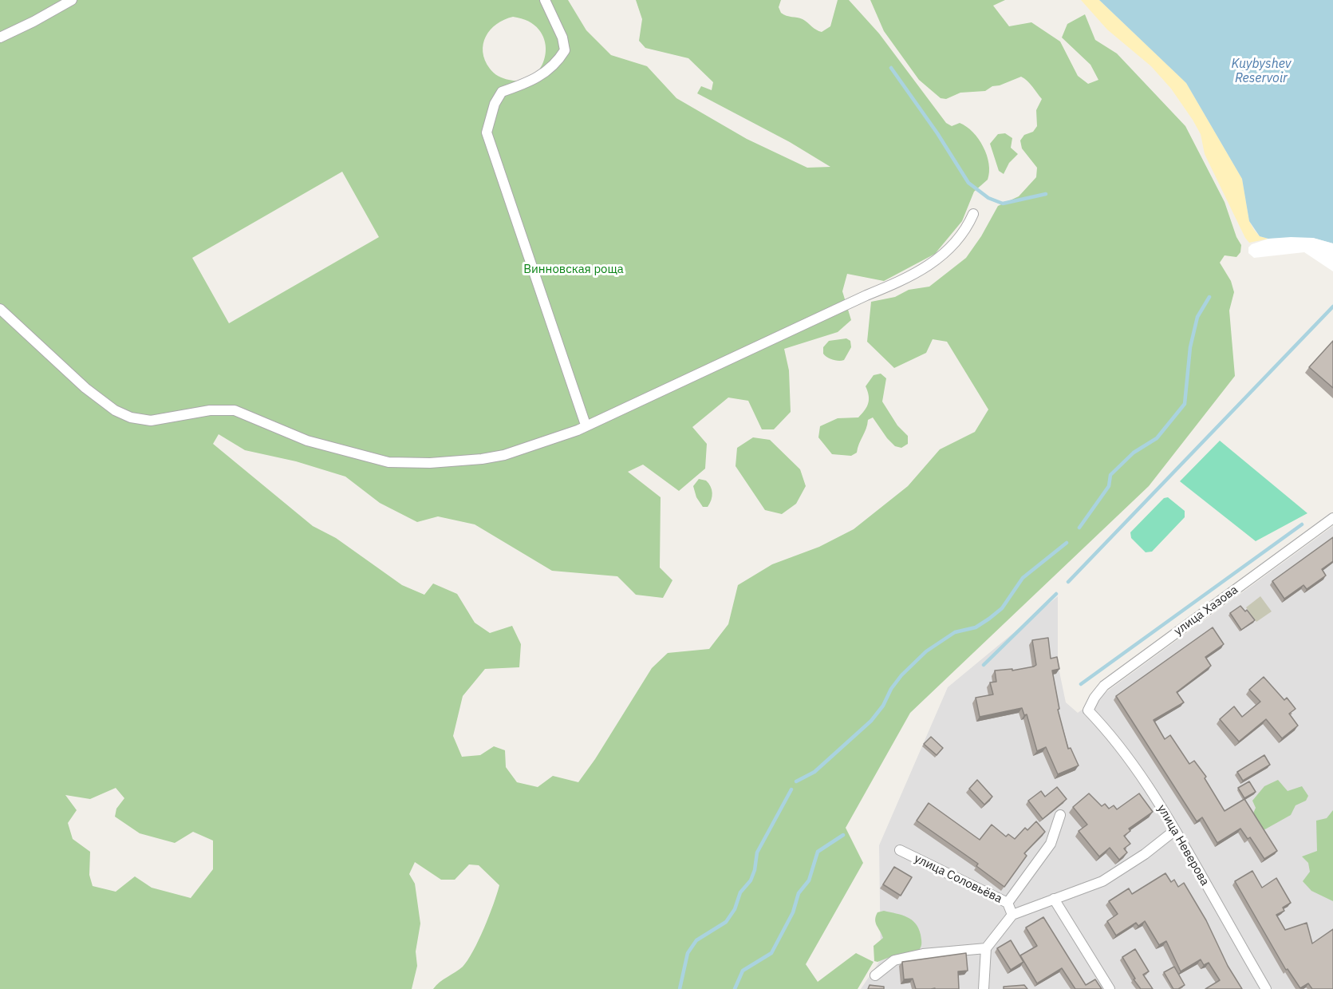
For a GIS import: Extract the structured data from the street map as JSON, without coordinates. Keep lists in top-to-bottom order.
{
  "streets": {
    "street": ["улица Хазова", "улица Неверова", "улица Соловьёва"]
  },
  "crossings": [
    ["улица Хазова", "улица Неверова"]
  ],
  "water": ["Kuybyshev Reservoir"],
  "parks": ["Винновская роща"]
}
